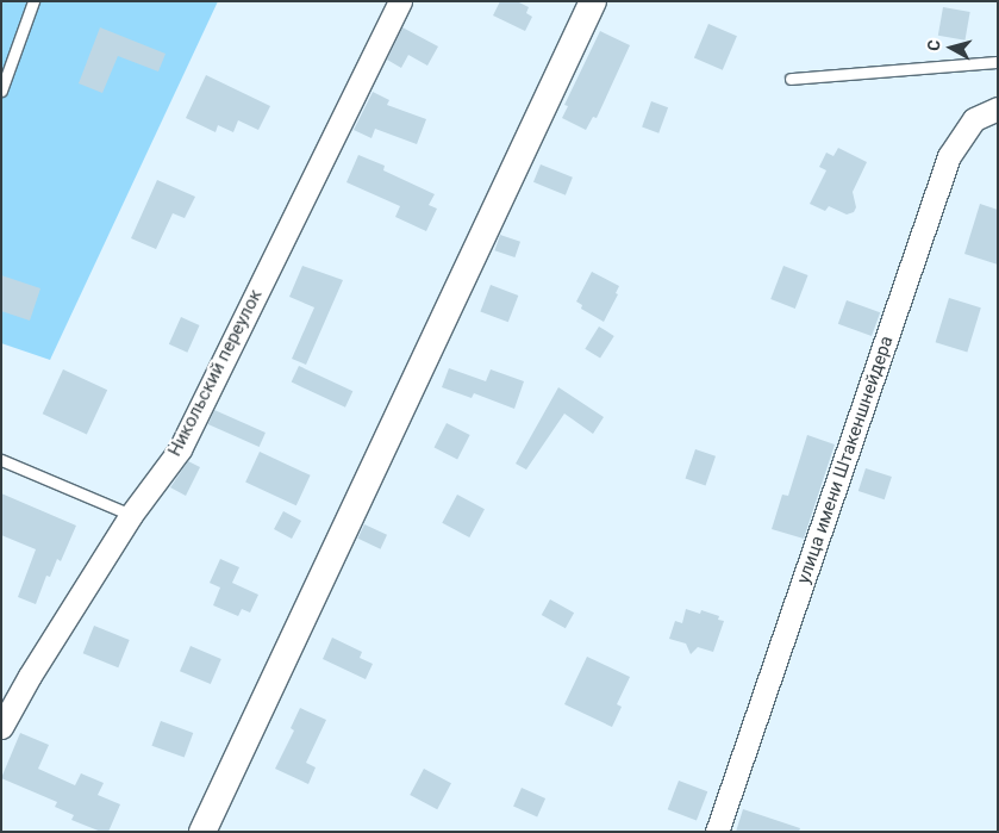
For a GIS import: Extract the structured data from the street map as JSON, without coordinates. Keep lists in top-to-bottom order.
{
  "streets": {
    "street": ["Никольский переулок", "улица имени Штакеншнейдера"]
  },
  "north": "left"
}
